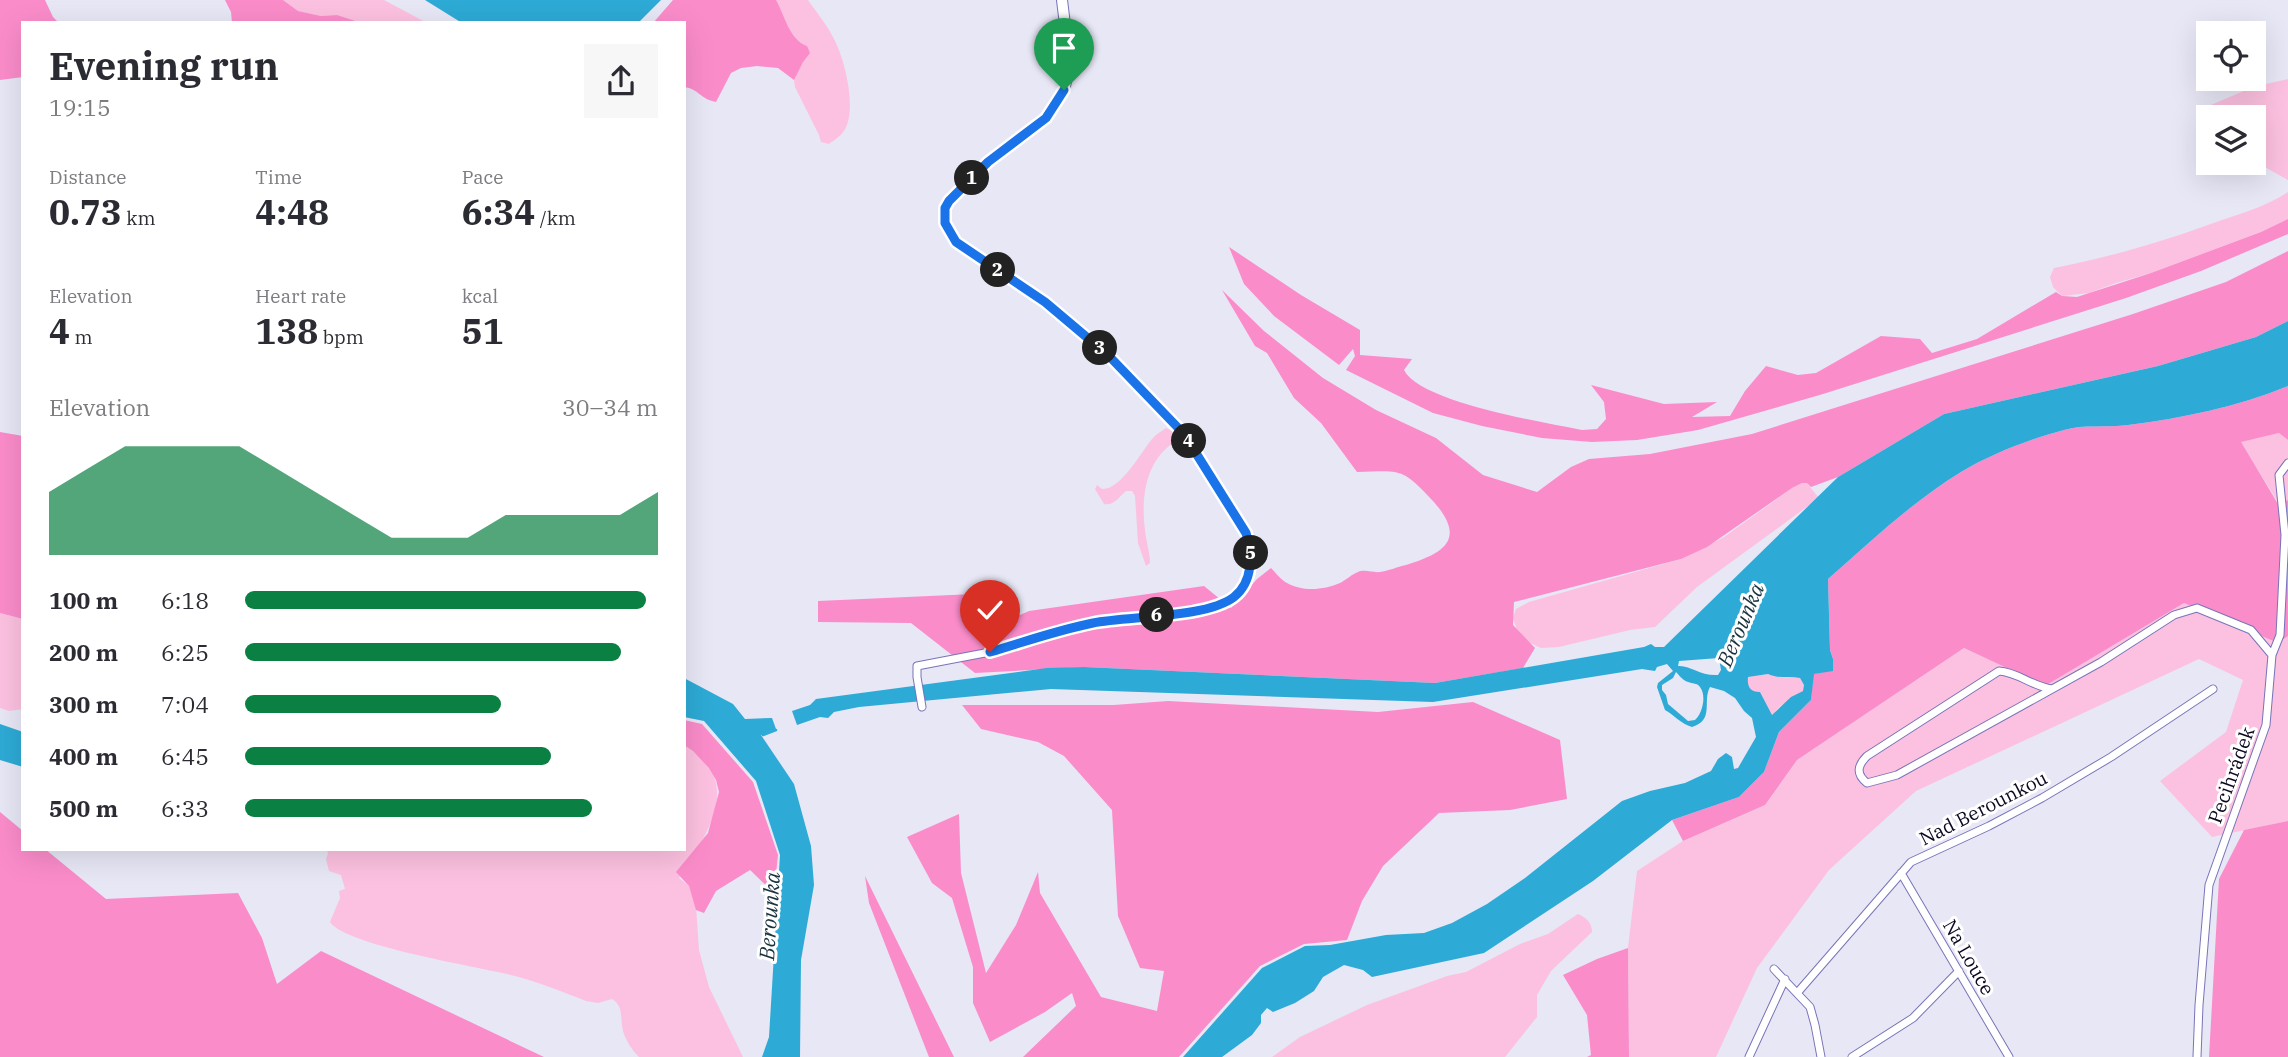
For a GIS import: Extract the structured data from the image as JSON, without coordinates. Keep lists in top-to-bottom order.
{
  "streets": {
    "street": ["Pecihrádek", "Nad Berounkou", "Na Louce"]
  },
  "crossings": [
    ["Nad Berounkou", "Na Louce"]
  ],
  "water": ["Berounka"],
  "page": {
    "heading": ["Evening run", "19:15"],
    "stats": [
      ["Distance", "0.73 km"],
      ["Time", "4:48"],
      ["Pace", "6:34 /km"],
      ["Elevation", "4 m"],
      ["Heart rate", "138 bpm"],
      ["kcal", "51"]
    ],
    "pins": [
      "1",
      "2",
      "3",
      "4",
      "5",
      "6"
    ],
    "chart": ["Elevation", "30–34 m"],
    "list": [
      {
        "name": "100 m",
        "note": "6:18"
      },
      {
        "name": "200 m",
        "note": "6:25"
      },
      {
        "name": "300 m",
        "note": "7:04"
      },
      {
        "name": "400 m",
        "note": "6:45"
      },
      {
        "name": "500 m",
        "note": "6:33"
      }
    ]
  }
}
